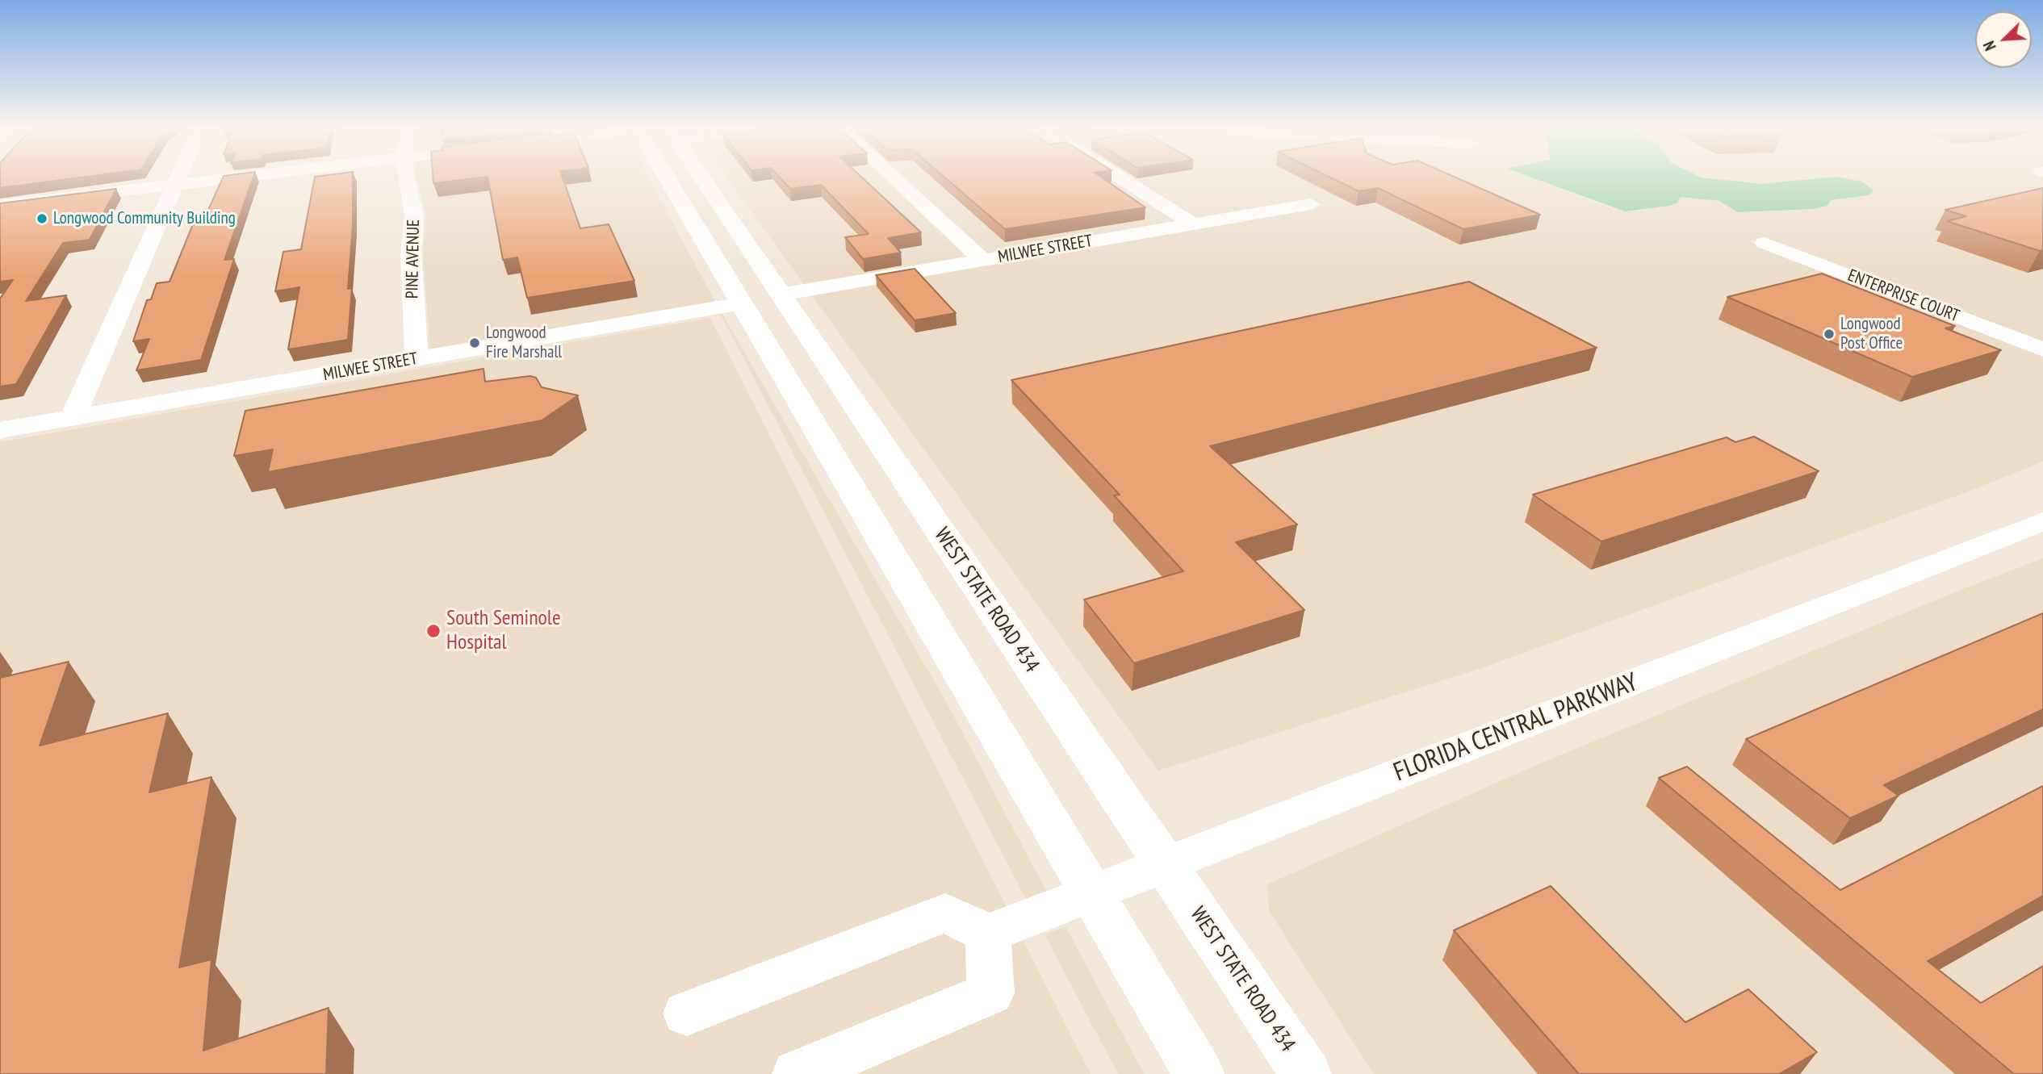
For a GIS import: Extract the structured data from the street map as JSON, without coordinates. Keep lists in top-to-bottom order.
{
  "streets": {
    "street": [
      "MILWEE STREET",
      "PINE AVENUE",
      "ENTERPRISE COURT",
      "WEST STATE ROAD 434",
      "FLORIDA CENTRAL PARKWAY"
    ]
  },
  "crossings": [
    ["MILWEE STREET", "PINE AVENUE"],
    ["MILWEE STREET", "WEST STATE ROAD 434"],
    ["WEST STATE ROAD 434", "FLORIDA CENTRAL PARKWAY"]
  ],
  "places": [
    "Longwood Community Building",
    "Longwood Post Office",
    "Longwood Fire Marshall",
    "South Seminole Hospital"
  ],
  "north": "bottom left"
}
